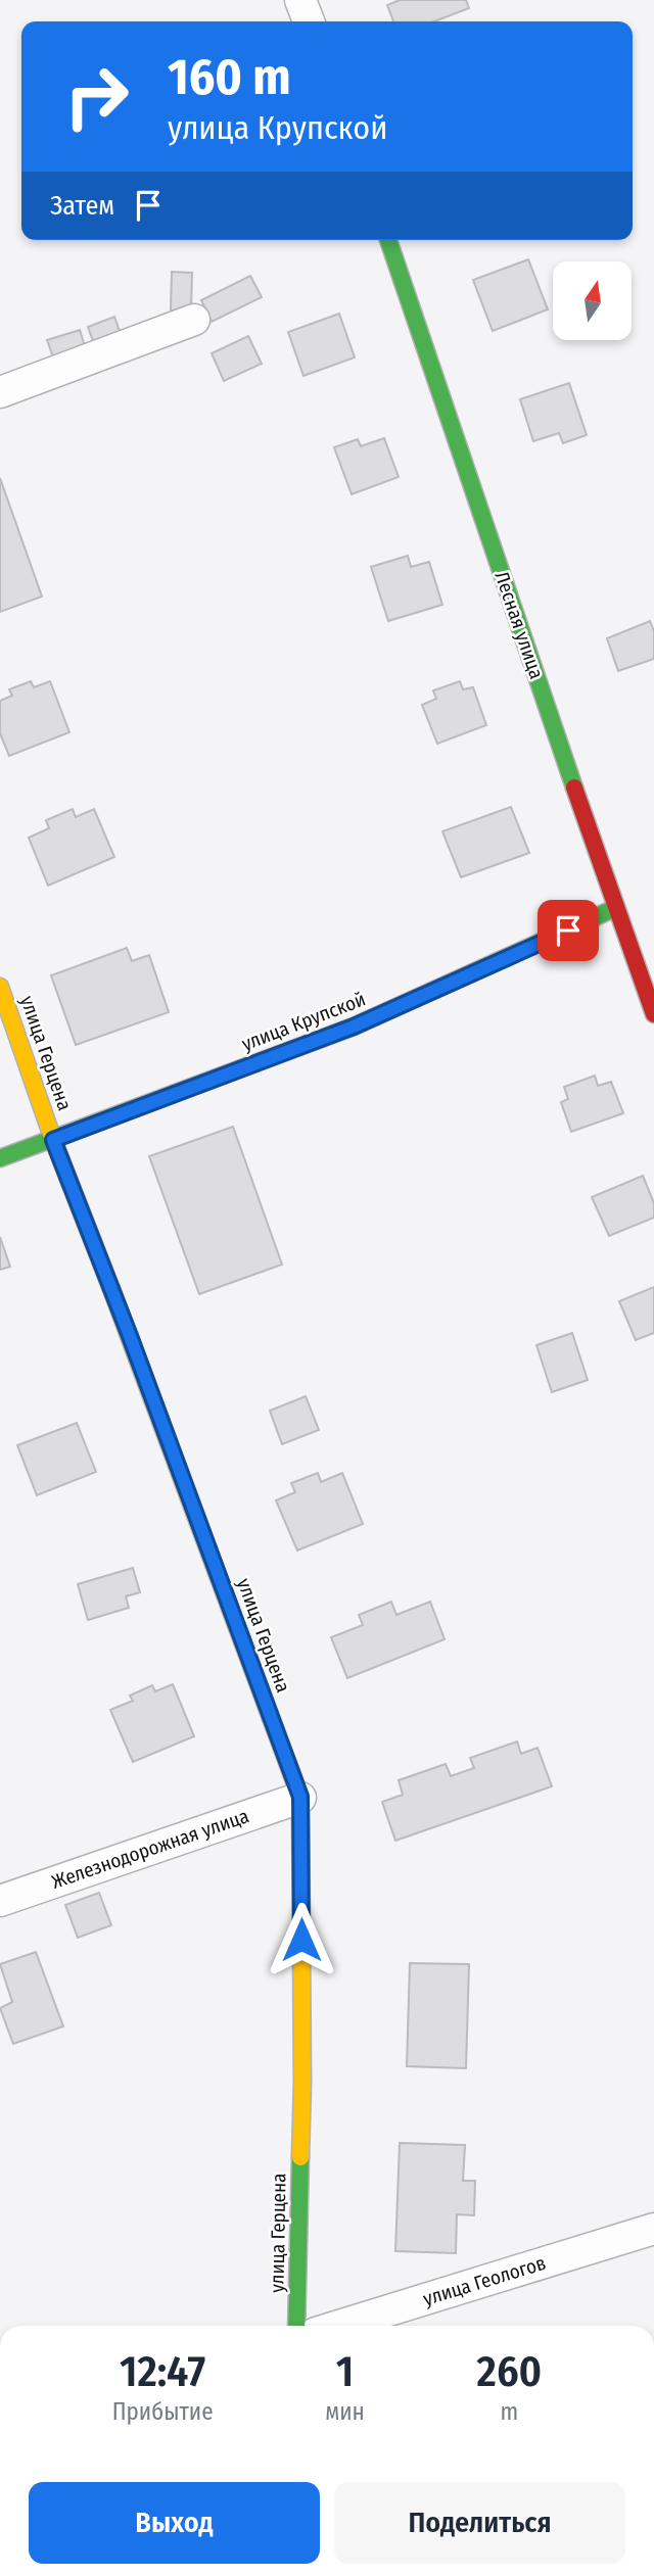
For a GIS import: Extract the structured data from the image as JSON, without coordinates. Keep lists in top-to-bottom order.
{
  "streets": {
    "street": [
      "Лесная улица",
      "улица Крупской",
      "улица Герцена",
      "Железнодорожная улица",
      "улица Геологов"
    ]
  },
  "crossings": [
    ["Лесная улица", "улица Крупской"],
    ["улица Крупской", "улица Герцена"],
    ["улица Герцена", "Железнодорожная улица"]
  ],
  "north": "top",
  "page": {
    "turn": ["160 m", "улица Крупской"],
    "then": "Затем",
    "eta": [
      "12:47",
      "Прибытие",
      "1",
      "мин",
      "260",
      "m"
    ],
    "buttons": ["Выход", "Поделиться"]
  }
}
